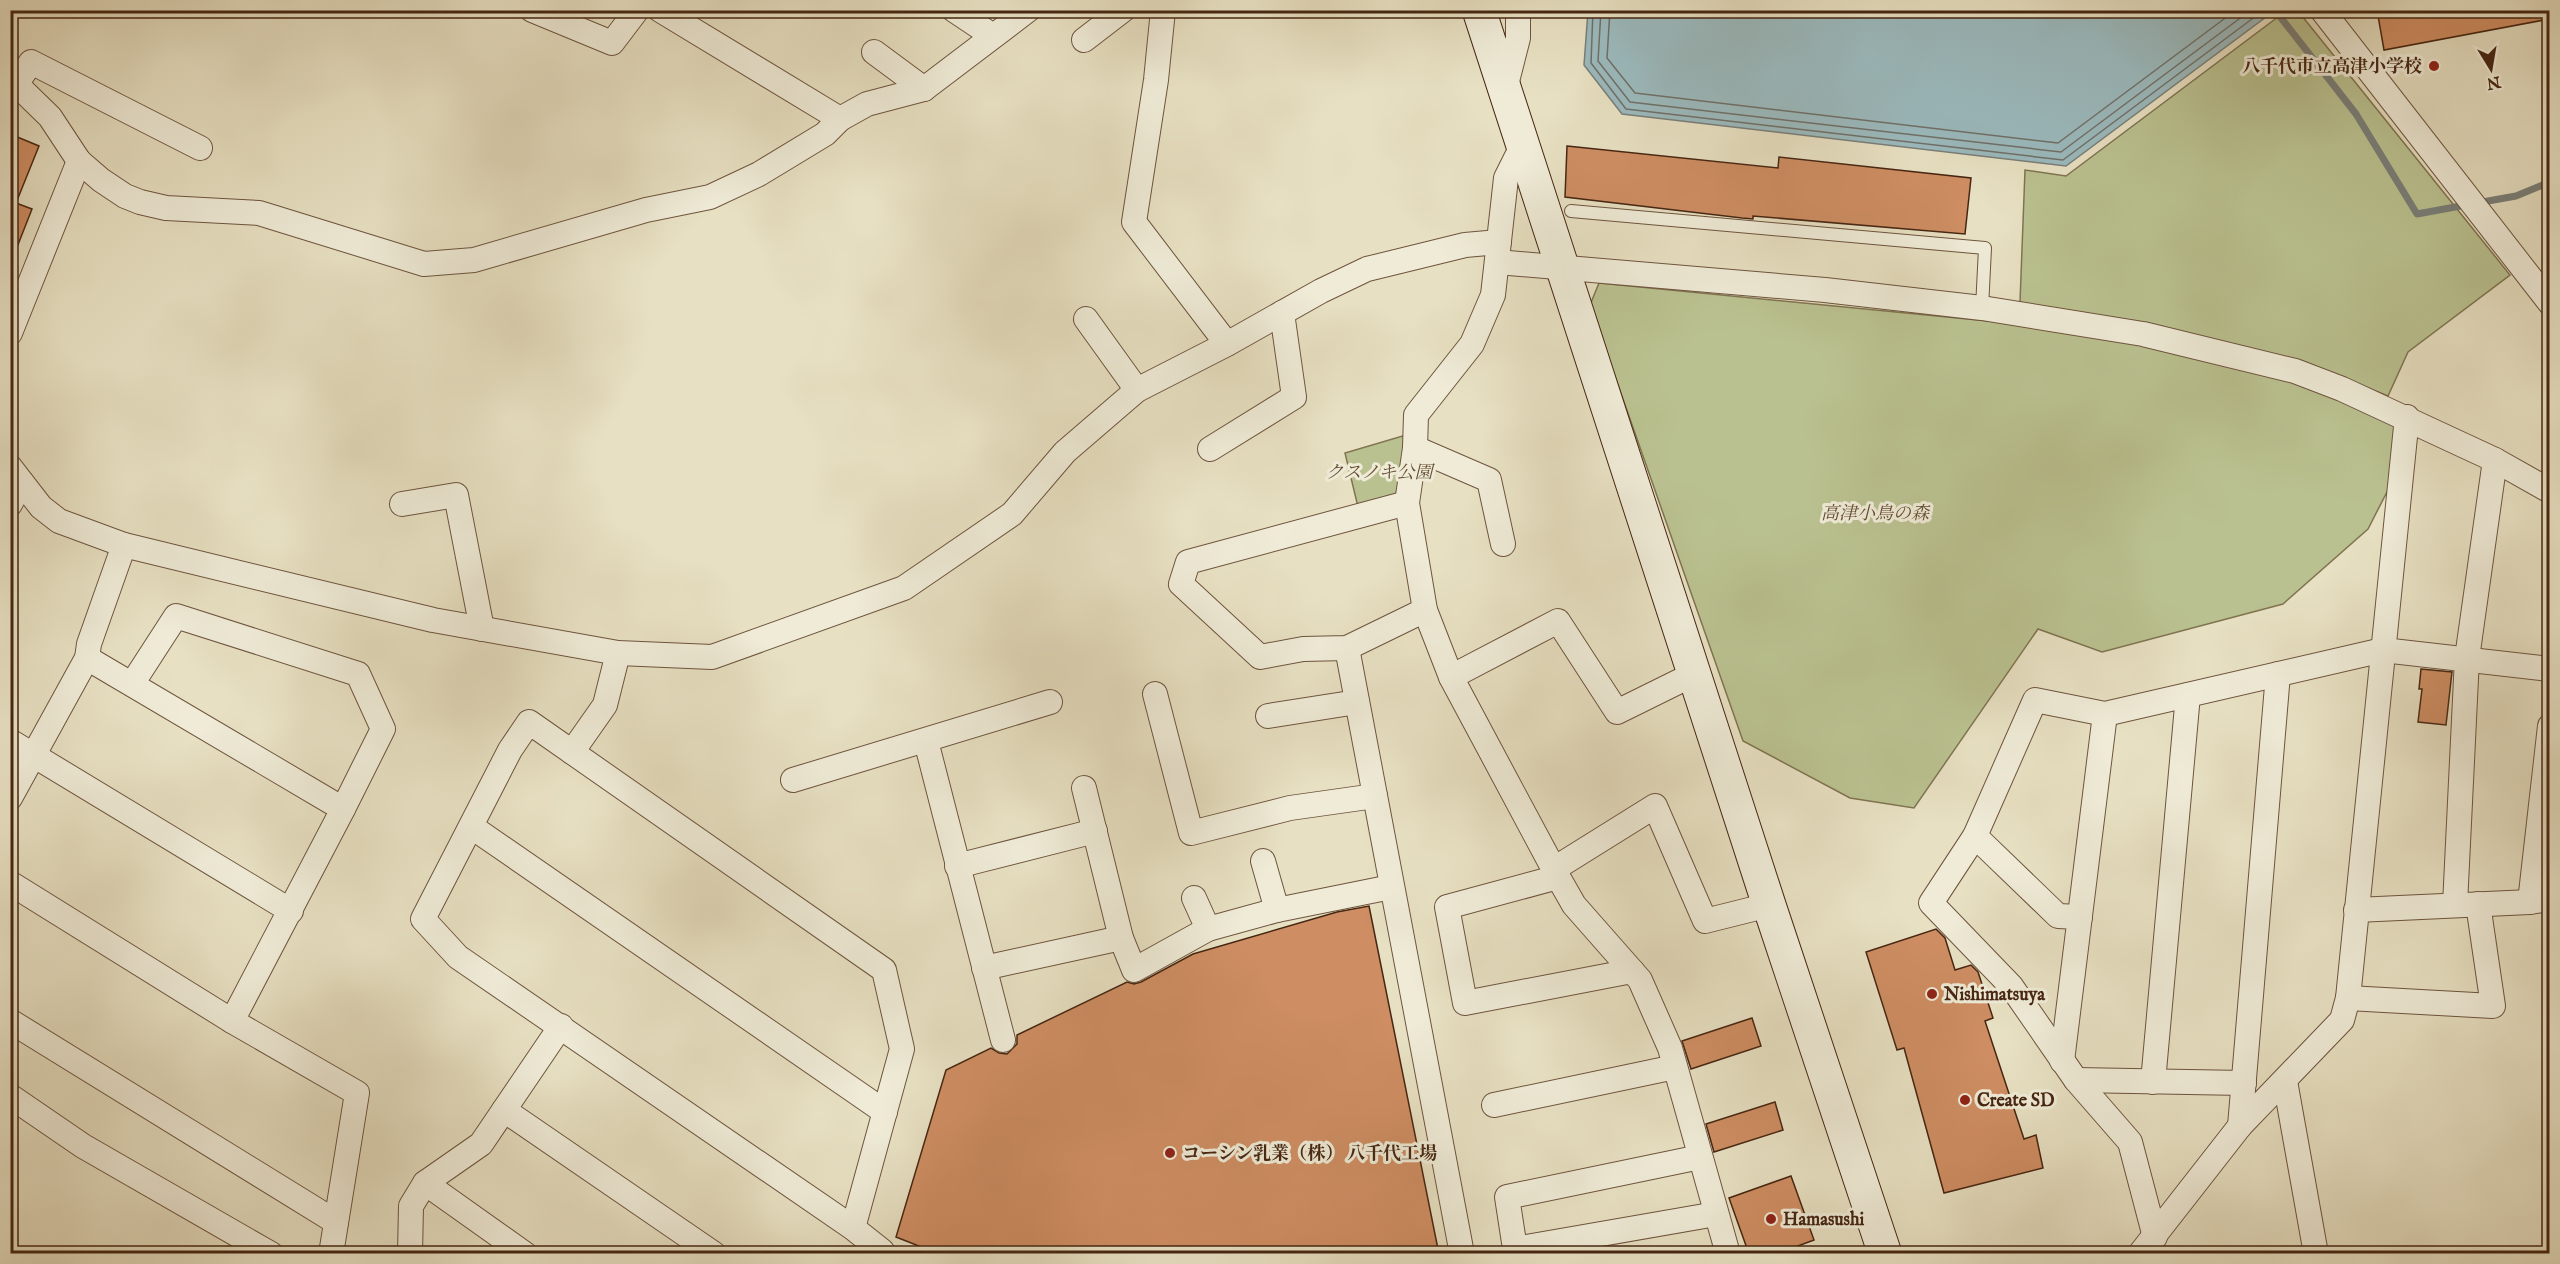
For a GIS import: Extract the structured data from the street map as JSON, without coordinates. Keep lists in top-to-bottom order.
{
  "parks": ["クスノキ公園", "高津小鳥の森"],
  "places": [
    "八千代市立高津小学校",
    "Nishimatsuya",
    "Create SD",
    "コーシン乳業（株） 八千代工場",
    "Hamasushi"
  ],
  "north": "bottom"
}
